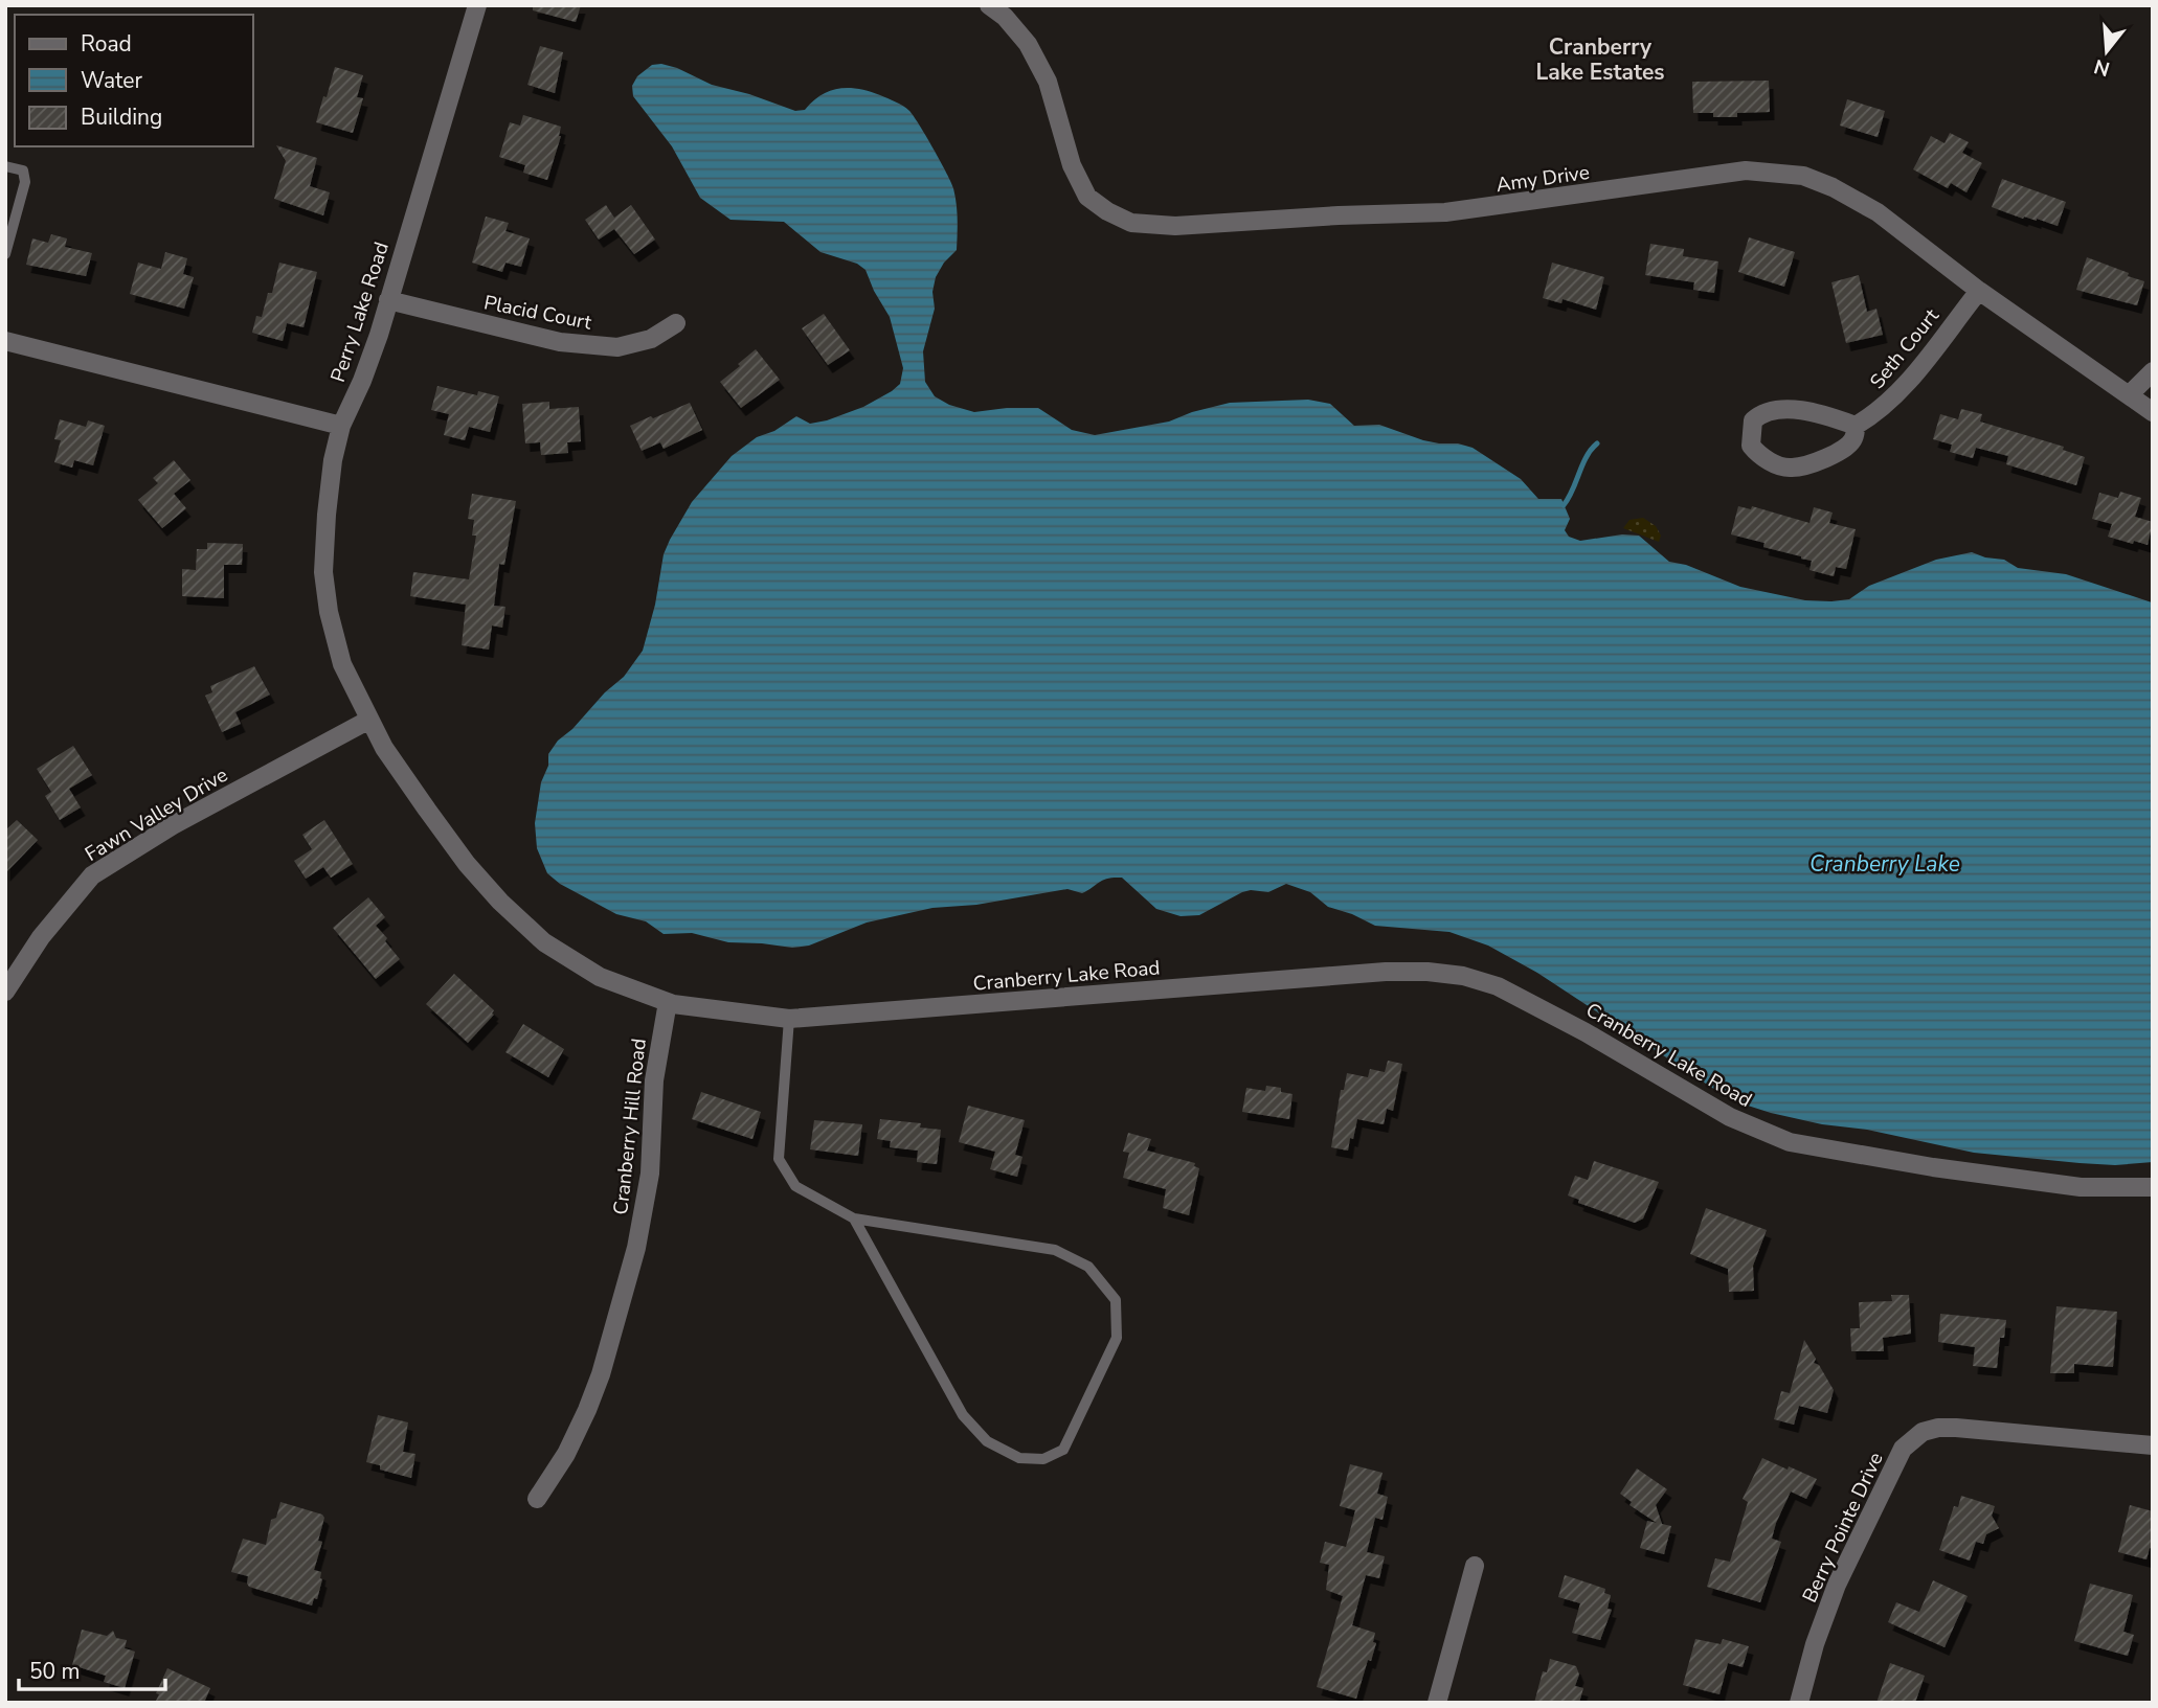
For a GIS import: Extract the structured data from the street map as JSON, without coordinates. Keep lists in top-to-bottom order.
{
  "streets": {
    "street": [
      "Amy Drive",
      "Perry Lake Road",
      "Placid Court",
      "Seth Court",
      "Fawn Valley Drive",
      "Cranberry Lake Road",
      "Cranberry Hill Road",
      "Berry Pointe Drive"
    ]
  },
  "crossings": [
    ["Amy Drive", "Seth Court"],
    ["Perry Lake Road", "Placid Court"],
    ["Perry Lake Road", "Cranberry Lake Road"],
    ["Fawn Valley Drive", "Cranberry Lake Road"],
    ["Cranberry Lake Road", "Cranberry Hill Road"]
  ],
  "districts": ["Cranberry Lake Estates"],
  "water": ["Cranberry Lake"],
  "legend": ["Road", "Water", "Building"],
  "scale_bar": "50 m",
  "north": "bottom"
}
